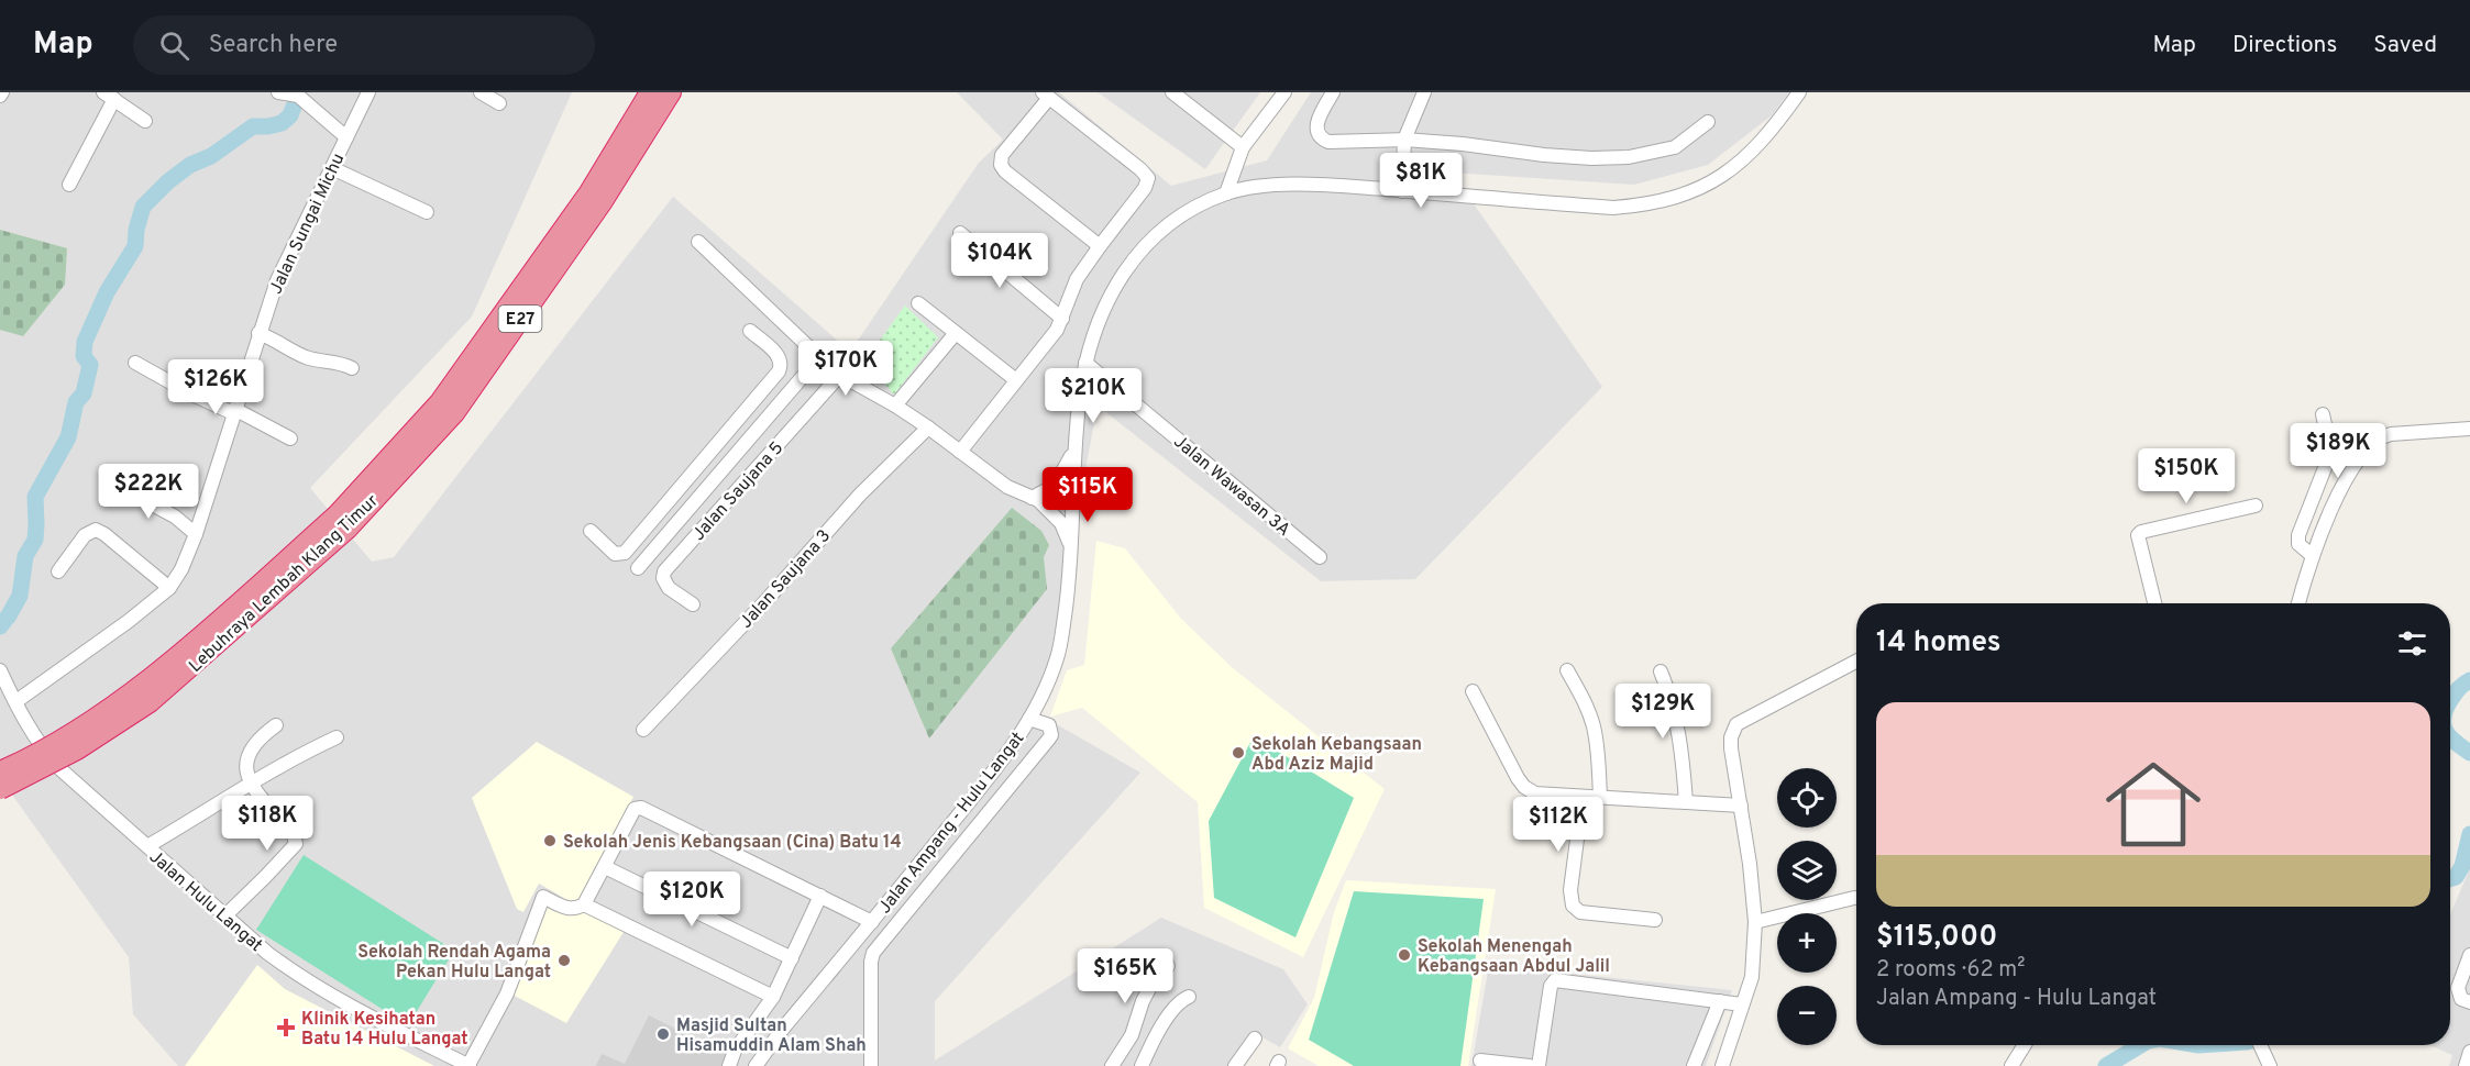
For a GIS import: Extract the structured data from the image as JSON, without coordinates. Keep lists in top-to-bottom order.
{
  "streets": {
    "highway": ["E27", "Lebuhraya Lembah Klang Timur"],
    "street": [
      "Jalan Sungai Michu",
      "Jalan Wawasan 3A",
      "Jalan Saujana 5",
      "Jalan Saujana 3",
      "Jalan Ampang - Hulu Langat",
      "Jalan Hulu Langat"
    ]
  },
  "crossings": [
    ["Jalan Sungai Michu", "Jalan Hulu Langat"],
    ["Jalan Wawasan 3A", "Jalan Ampang - Hulu Langat"]
  ],
  "places": {
    "other": [
      "Sekolah Kebangsaan Abd Aziz Majid",
      "Sekolah Jenis Kebangsaan (Cina) Batu 14",
      "Sekolah Menengah Kebangsaan Abdul Jalil",
      "Sekolah Rendah Agama Pekan Hulu Langat",
      "Masjid Sultan Hisamuddin Alam Shah"
    ],
    "health": ["Klinik Kesihatan Batu 14 Hulu Langat"]
  },
  "page": {
    "header": "Map",
    "search": "Search here",
    "nav": ["Map", "Directions", "Saved"],
    "price": [
      "$81K",
      "$104K",
      "$170K",
      "$126K",
      "$210K",
      "$189K",
      "$150K",
      "$222K",
      "$115K",
      "$129K",
      "$118K",
      "$112K",
      "$120K",
      "$165K"
    ],
    "heading": "14 homes",
    "list": [
      {
        "name": "$115,000",
        "note": "2 rooms · 62 m² · Jalan Ampang - Hulu Langat"
      }
    ],
    "map_buttons": ["+", "−"]
  }
}
